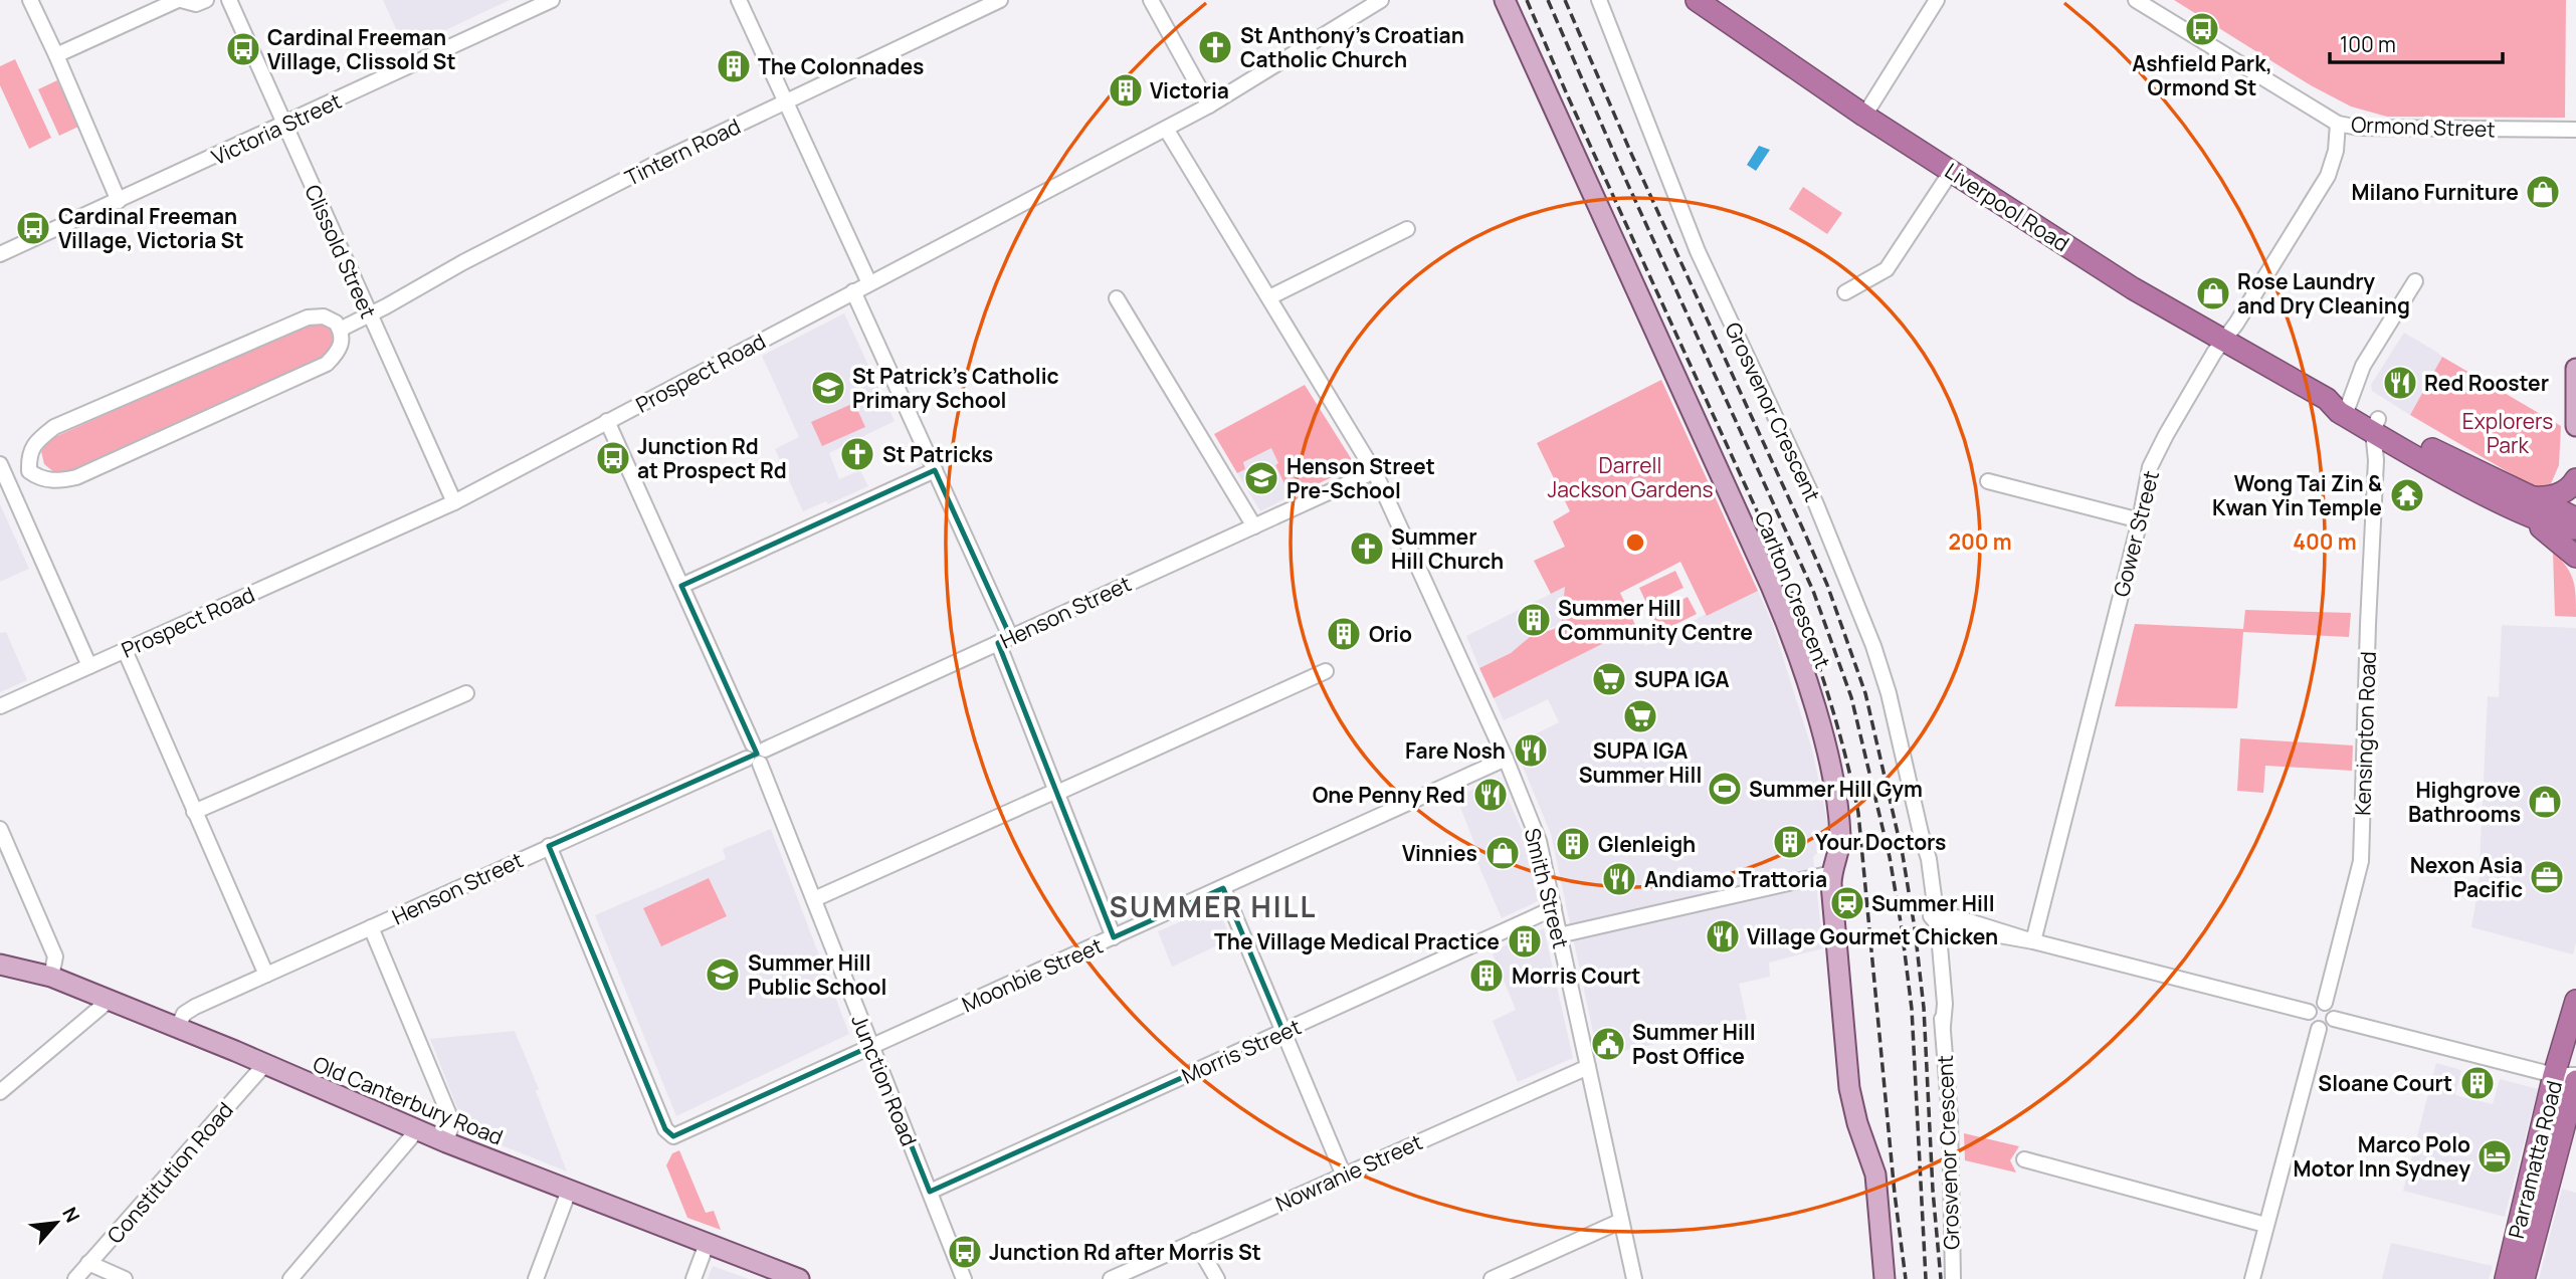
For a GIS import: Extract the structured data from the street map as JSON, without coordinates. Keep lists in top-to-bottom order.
{
  "streets": {
    "highway": ["Liverpool Road", "Parramatta Road"],
    "main road": ["Carlton Crescent", "Old Canterbury Road"],
    "street": [
      "Ormond Street",
      "Victoria Street",
      "Tintern Road",
      "Clissold Street",
      "Prospect Road",
      "Grosvenor Crescent",
      "Gower Street",
      "Henson Street",
      "Kensington Road",
      "Smith Street",
      "Moonbie Street",
      "Morris Street",
      "Junction Road",
      "Constitution Road",
      "Nowranie Street"
    ]
  },
  "crossings": [
    ["Ormond Street", "Gower Street"],
    ["Victoria Street", "Clissold Street"],
    ["Tintern Road", "Clissold Street"],
    ["Liverpool Road", "Gower Street"],
    ["Liverpool Road", "Kensington Road"],
    ["Clissold Street", "Prospect Road"],
    ["Prospect Road", "Smith Street"],
    ["Prospect Road", "Junction Road"],
    ["Henson Street", "Smith Street"],
    ["Henson Street", "Moonbie Street"],
    ["Henson Street", "Junction Road"],
    ["Henson Street", "Old Canterbury Road"],
    ["Smith Street", "Moonbie Street"],
    ["Smith Street", "Morris Street"],
    ["Smith Street", "Nowranie Street"],
    ["Moonbie Street", "Junction Road"],
    ["Morris Street", "Junction Road"],
    ["Old Canterbury Road", "Constitution Road"]
  ],
  "districts": ["SUMMER HILL"],
  "parks": ["Explorers Park", "Darrell Jackson Gardens"],
  "places": {
    "bus stop": [
      "Ashfield Park, Ormond St",
      "Cardinal Freeman Village, Clissold St",
      "Cardinal Freeman Village, Victoria St",
      "Junction Rd at Prospect Rd",
      "Junction Rd after Morris St"
    ],
    "church": ["St Anthony's Croatian Catholic Church", "St Patricks", "Summer Hill Church"],
    "building": [
      "The Colonnades",
      "Victoria",
      "Summer Hill Community Centre",
      "Orio",
      "Your Doctors",
      "Glenleigh",
      "The Village Medical Practice",
      "Morris Court",
      "Sloane Court"
    ],
    "shop": [
      "Milano Furniture",
      "Rose Laundry and Dry Cleaning",
      "Highgrove Bathrooms",
      "Vinnies"
    ],
    "restaurant": [
      "Red Rooster",
      "Fare Nosh",
      "One Penny Red",
      "Andiamo Trattoria",
      "Village Gourmet Chicken"
    ],
    "school or university": ["St Patrick's Catholic Primary School", "Henson Street Pre-School", "Summer Hill Public School"],
    "temple": ["Wong Tai Zin & Kwan Yin Temple"],
    "supermarket": ["SUPA IGA", "SUPA IGA Summer Hill"],
    "sports": ["Summer Hill Gym"],
    "office": ["Nexon Asia Pacific"],
    "station": ["Summer Hill"],
    "public building": ["Summer Hill Post Office"],
    "hotel": ["Marco Polo Motor Inn Sydney"]
  },
  "scale_bar": "100 m",
  "north": "top right",
  "rings": ["200 m", "400 m"]
}
